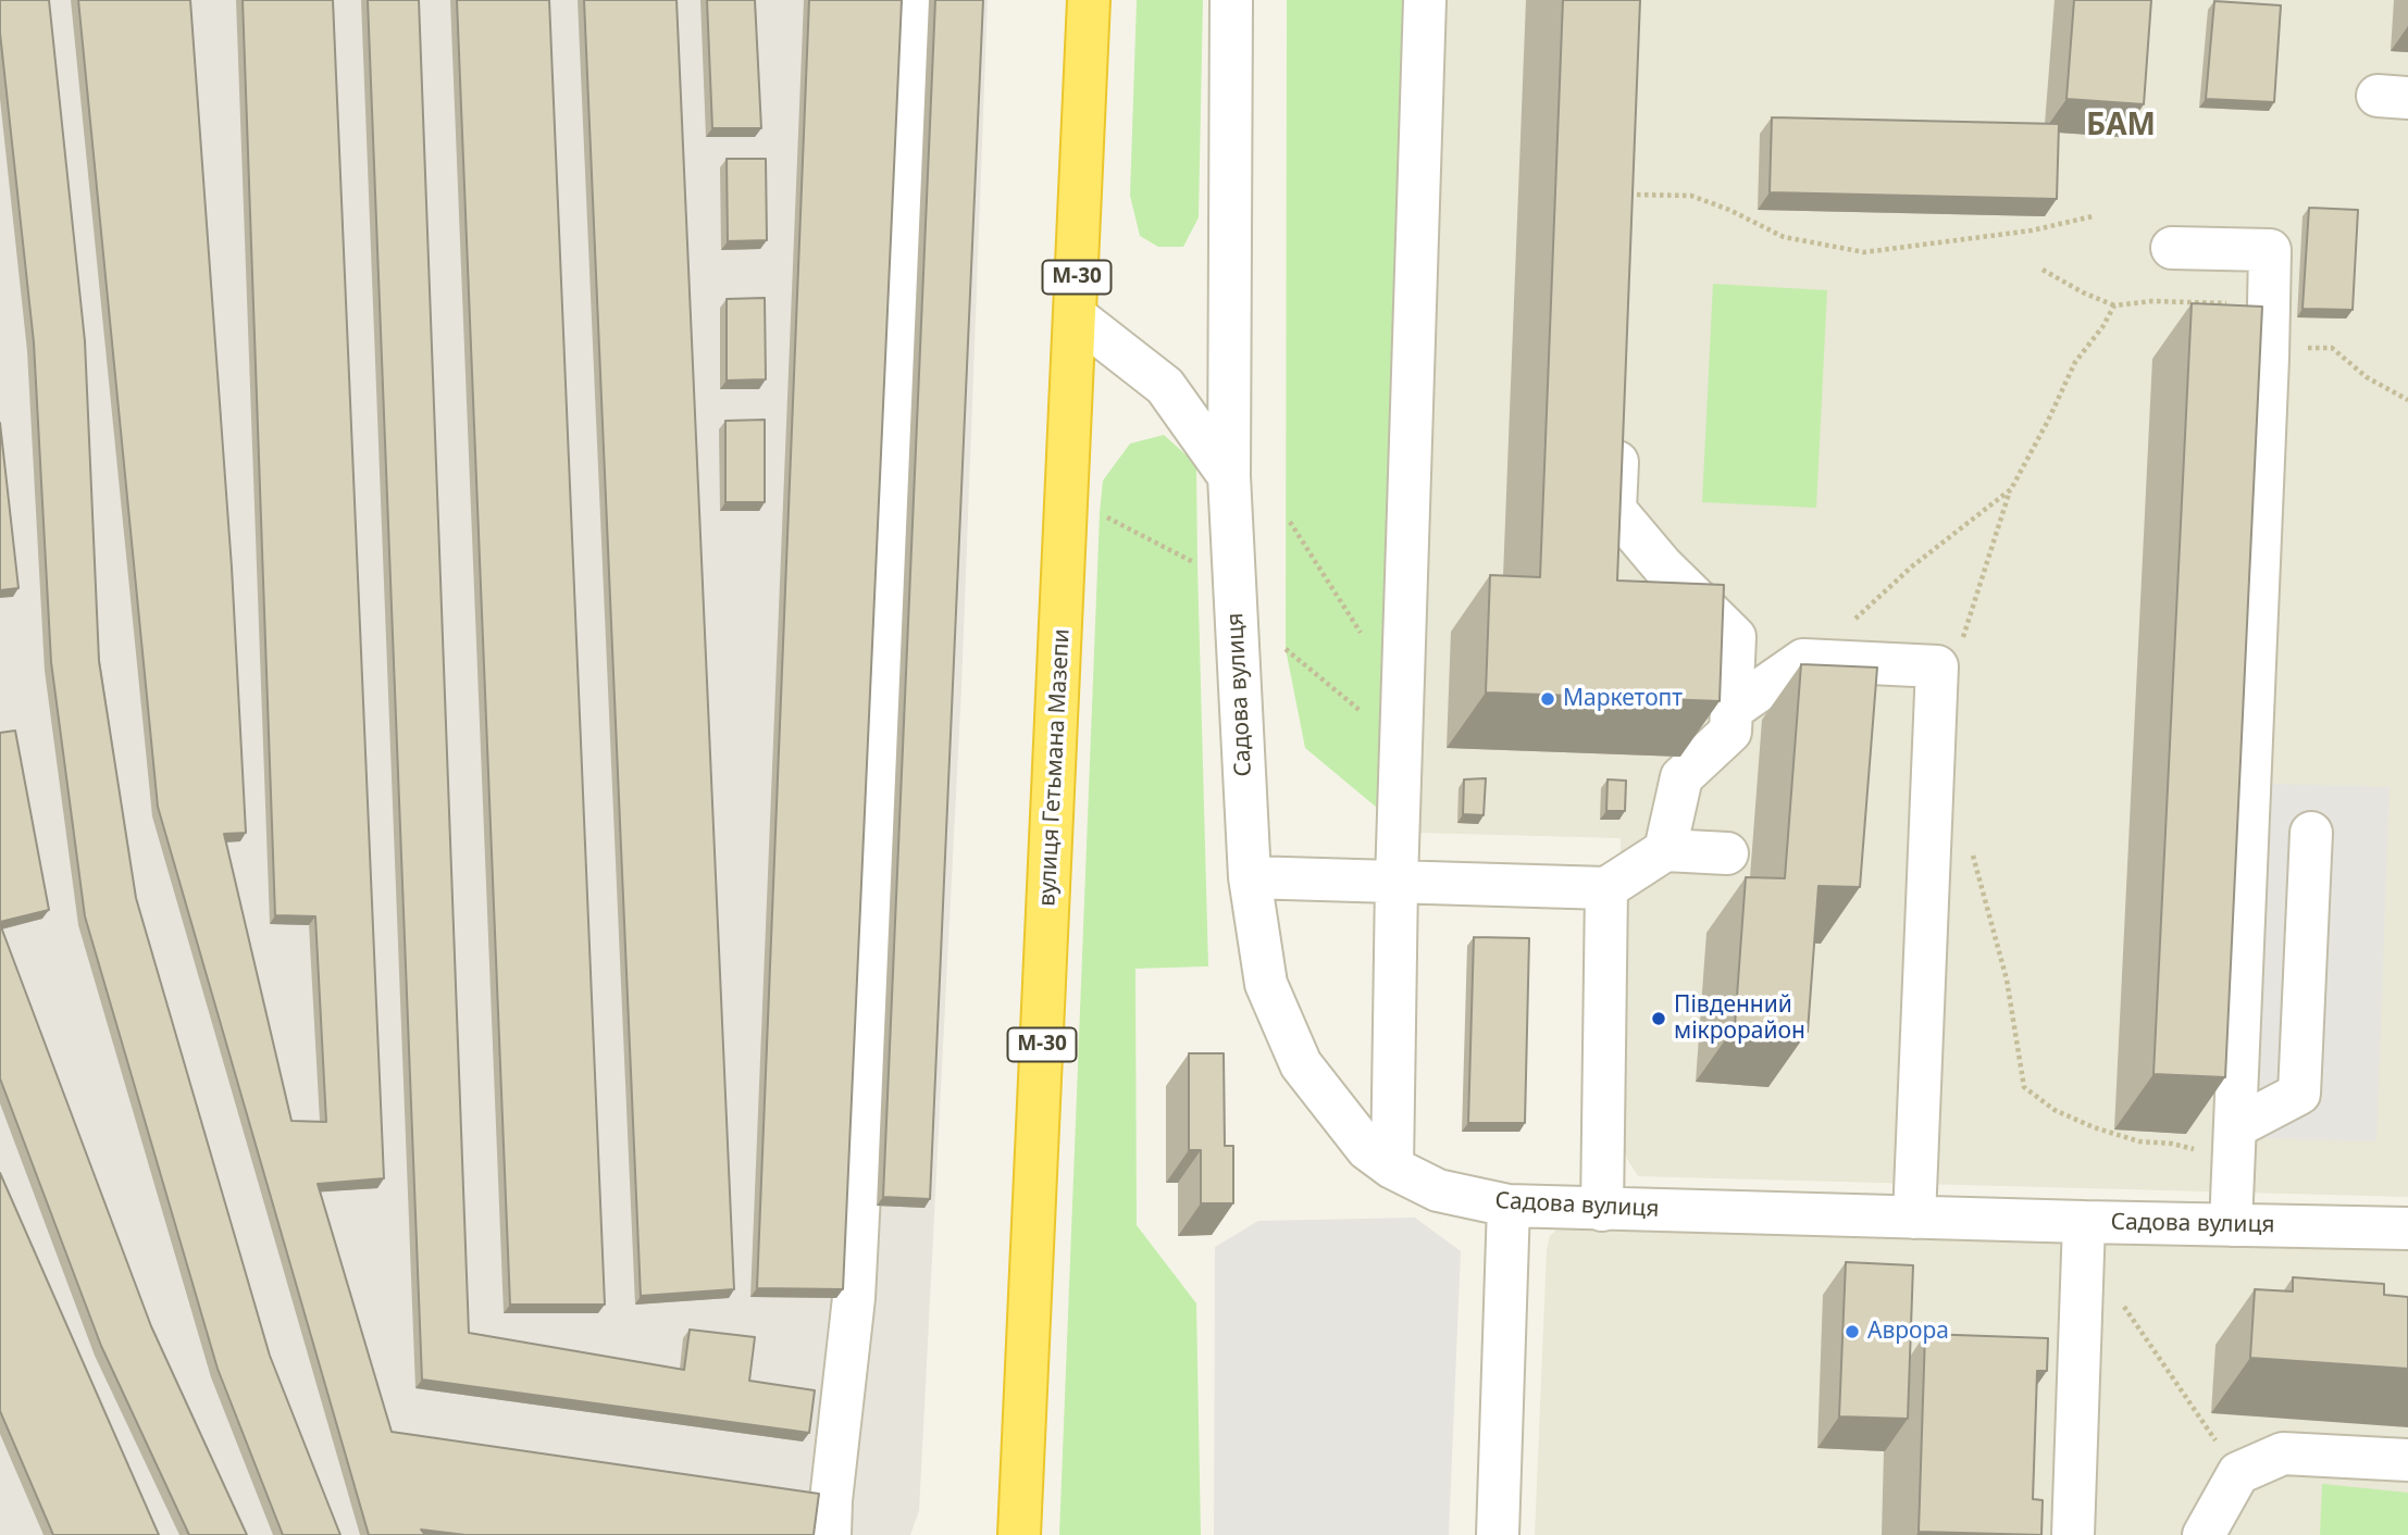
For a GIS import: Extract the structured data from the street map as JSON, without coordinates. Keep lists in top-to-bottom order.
{
  "streets": {
    "highway": ["М-30", "вулиця Гетьмана Мазепи"],
    "street": ["Садова вулиця"]
  },
  "districts": ["БАМ"],
  "places": ["Маркетопт", "Південний мікрорайон", "Аврора"]
}
